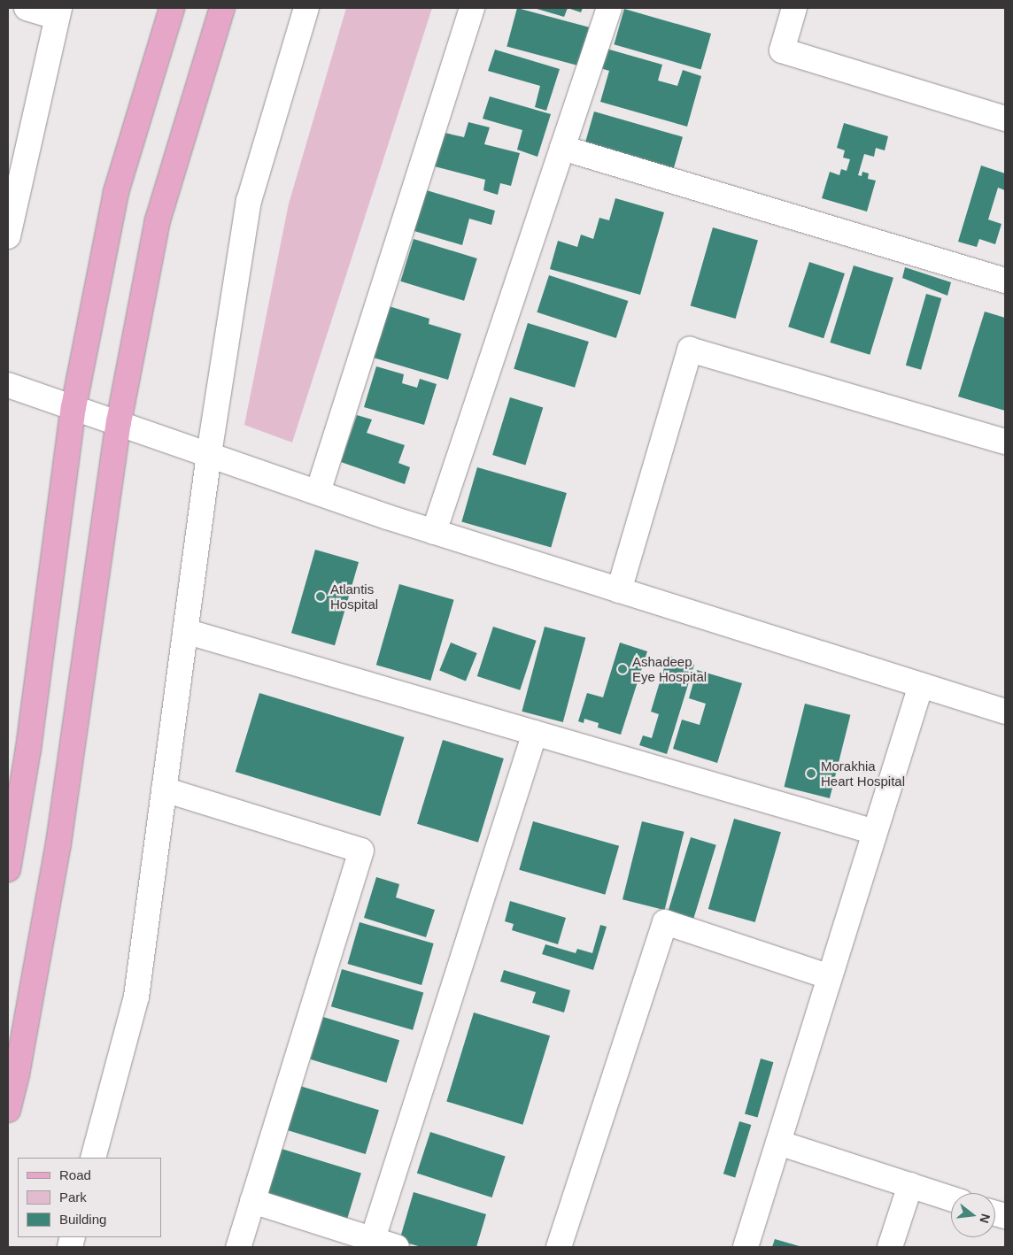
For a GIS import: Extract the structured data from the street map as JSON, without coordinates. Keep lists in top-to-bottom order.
{
  "places": ["Atlantis Hospital", "Ashadeep Eye Hospital", "Morakhia Heart Hospital"],
  "legend": ["Road", "Park", "Building"],
  "north": "right"
}
